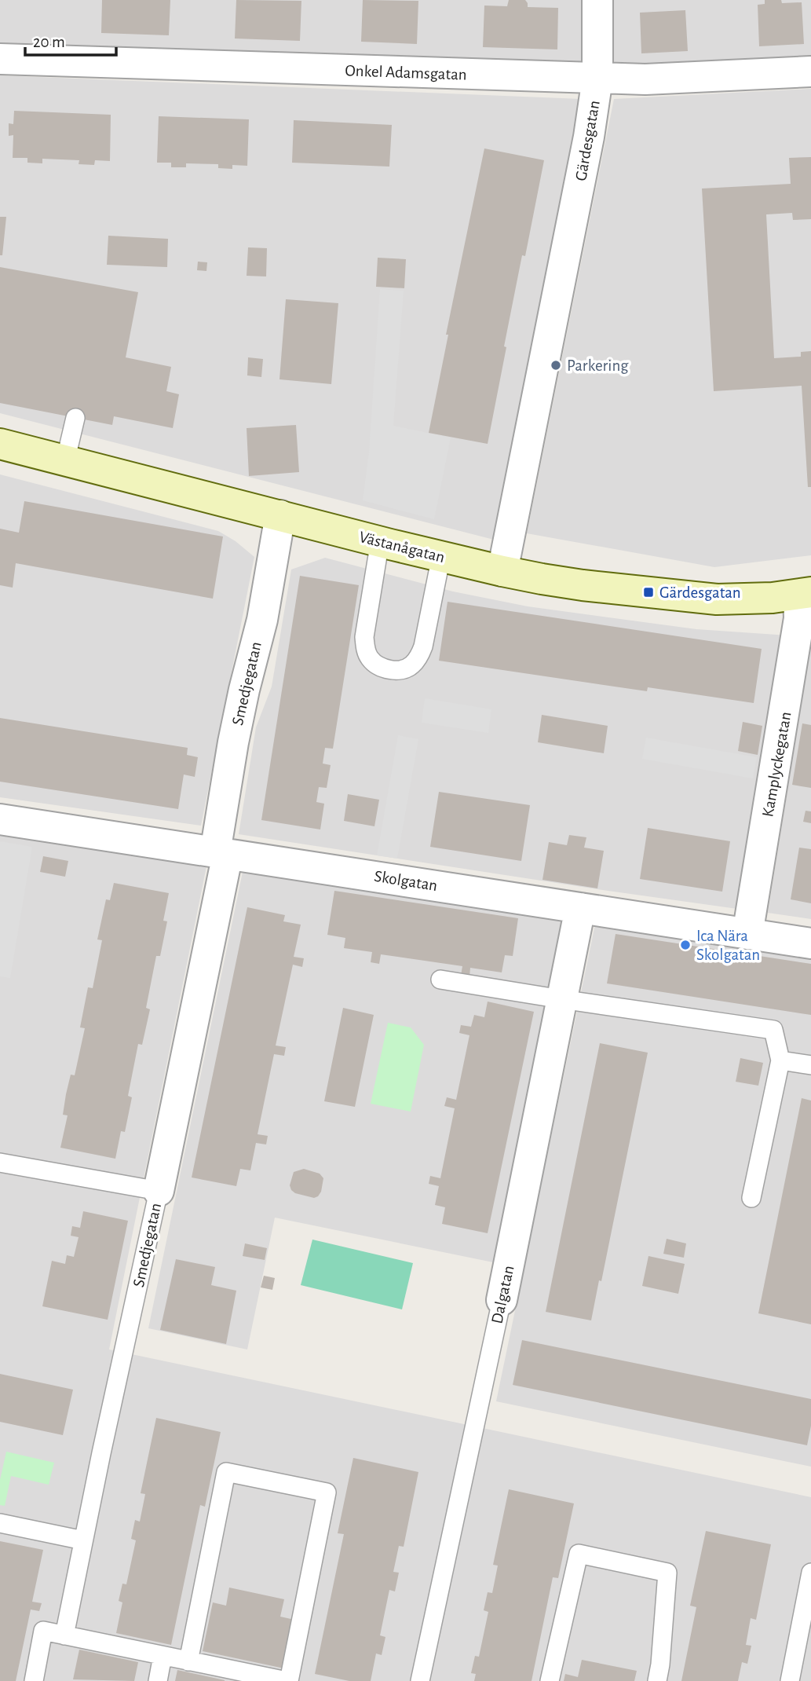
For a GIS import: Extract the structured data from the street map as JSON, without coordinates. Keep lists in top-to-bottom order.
{
  "streets": {
    "street": [
      "Onkel Adamsgatan",
      "Gärdesgatan",
      "Västanågatan",
      "Smedjegatan",
      "Kamplyckegatan",
      "Skolgatan",
      "Dalgatan"
    ]
  },
  "crossings": [
    ["Onkel Adamsgatan", "Gärdesgatan"],
    ["Gärdesgatan", "Västanågatan"],
    ["Västanågatan", "Smedjegatan"],
    ["Västanågatan", "Kamplyckegatan"],
    ["Smedjegatan", "Skolgatan"],
    ["Kamplyckegatan", "Skolgatan"],
    ["Skolgatan", "Dalgatan"]
  ],
  "places": {
    "other": ["Parkering", "Ica Nära Skolgatan"],
    "transit": ["Gärdesgatan"]
  },
  "scale_bar": "20 m"
}
